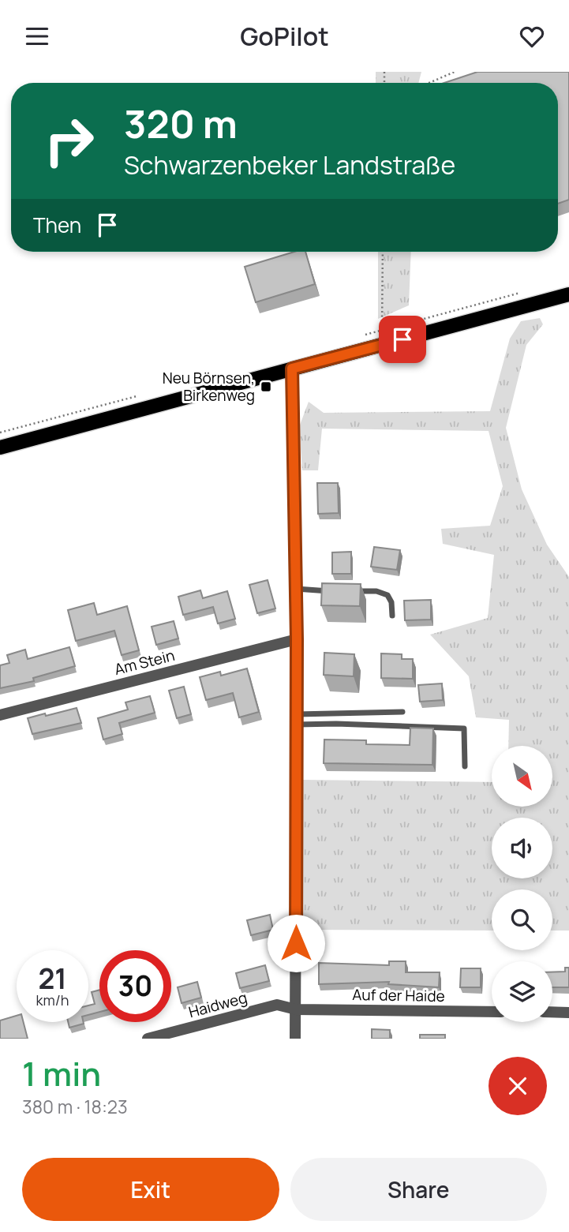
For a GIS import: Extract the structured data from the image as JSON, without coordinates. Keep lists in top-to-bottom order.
{
  "streets": {
    "street": ["Am Stein", "Auf der Haide", "Haidweg"]
  },
  "crossings": [
    ["Auf der Haide", "Haidweg"]
  ],
  "places": {
    "transit": ["Neu Börnsen, Birkenweg"]
  },
  "north": "bottom right",
  "page": {
    "header": "GoPilot",
    "turn": ["320 m", "Schwarzenbeker Landstraße"],
    "then": "Then",
    "speed": "21 km/h",
    "limit": "30",
    "heading": ["1 min", "380 m · 18:23"],
    "buttons": ["Exit", "Share"]
  }
}
